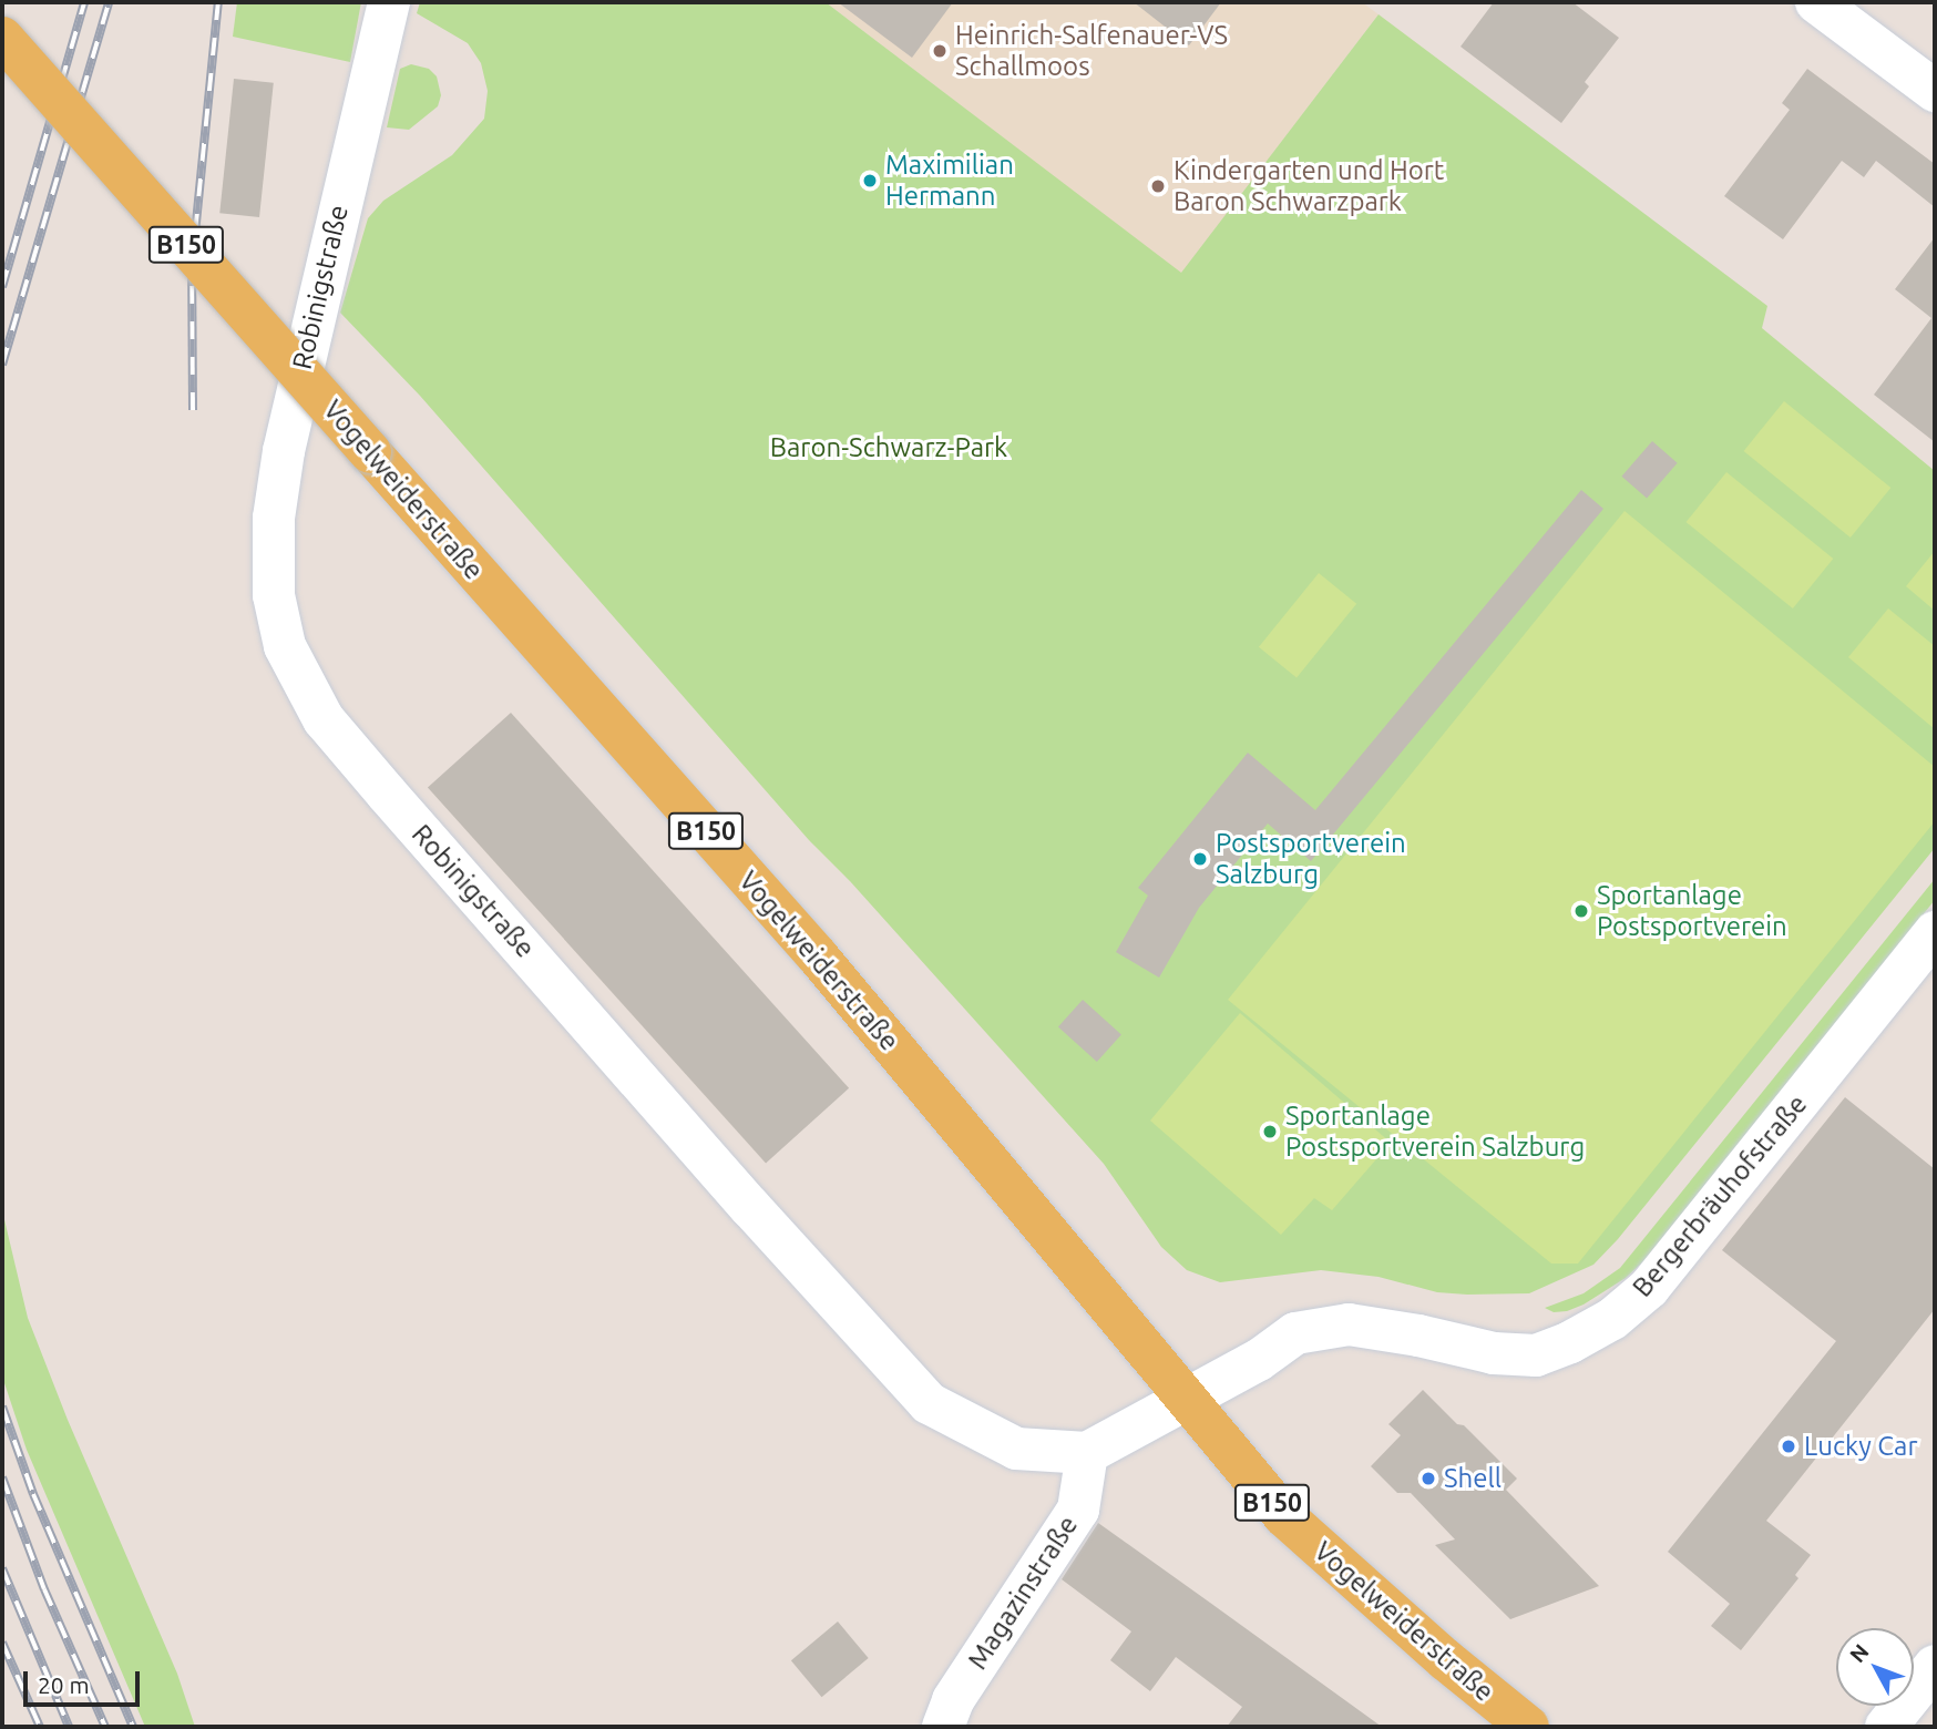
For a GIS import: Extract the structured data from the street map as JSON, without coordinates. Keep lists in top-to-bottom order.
{
  "streets": {
    "main road": ["B150", "Vogelweiderstraße"],
    "street": ["Robinigstraße", "Bergerbräuhofstraße", "Magazinstraße"]
  },
  "crossings": [
    ["Robinigstraße", "Magazinstraße"],
    ["Vogelweiderstraße", "Bergerbräuhofstraße"]
  ],
  "parks": ["Baron-Schwarz-Park"],
  "places": [
    "Heinrich-Salfenauer-VS Schallmoos",
    "Maximilian Hermann",
    "Kindergarten und Hort Baron Schwarzpark",
    "Postsportverein Salzburg",
    "Sportanlage Postsportverein",
    "Sportanlage Postsportverein Salzburg",
    "Lucky Car",
    "Shell"
  ],
  "scale_bar": "20 m",
  "north": "top left"
}
